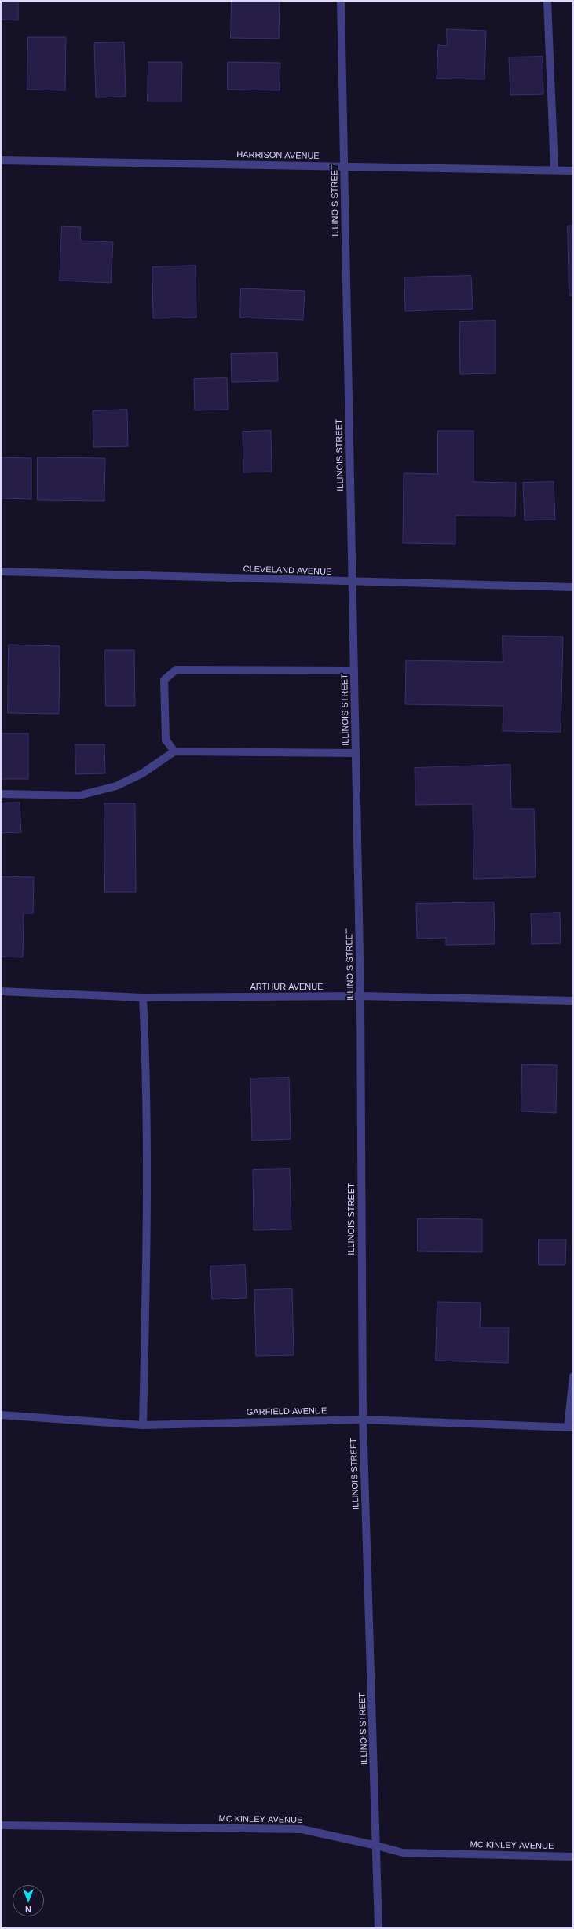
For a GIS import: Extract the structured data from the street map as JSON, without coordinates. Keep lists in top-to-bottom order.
{
  "streets": {
    "street": [
      "HARRISON AVENUE",
      "ILLINOIS STREET",
      "CLEVELAND AVENUE",
      "ARTHUR AVENUE",
      "GARFIELD AVENUE",
      "MC KINLEY AVENUE"
    ]
  },
  "crossings": [
    ["HARRISON AVENUE", "ILLINOIS STREET"],
    ["ILLINOIS STREET", "CLEVELAND AVENUE"],
    ["ILLINOIS STREET", "ARTHUR AVENUE"],
    ["ILLINOIS STREET", "GARFIELD AVENUE"],
    ["ILLINOIS STREET", "MC KINLEY AVENUE"]
  ],
  "north": "bottom"
}
